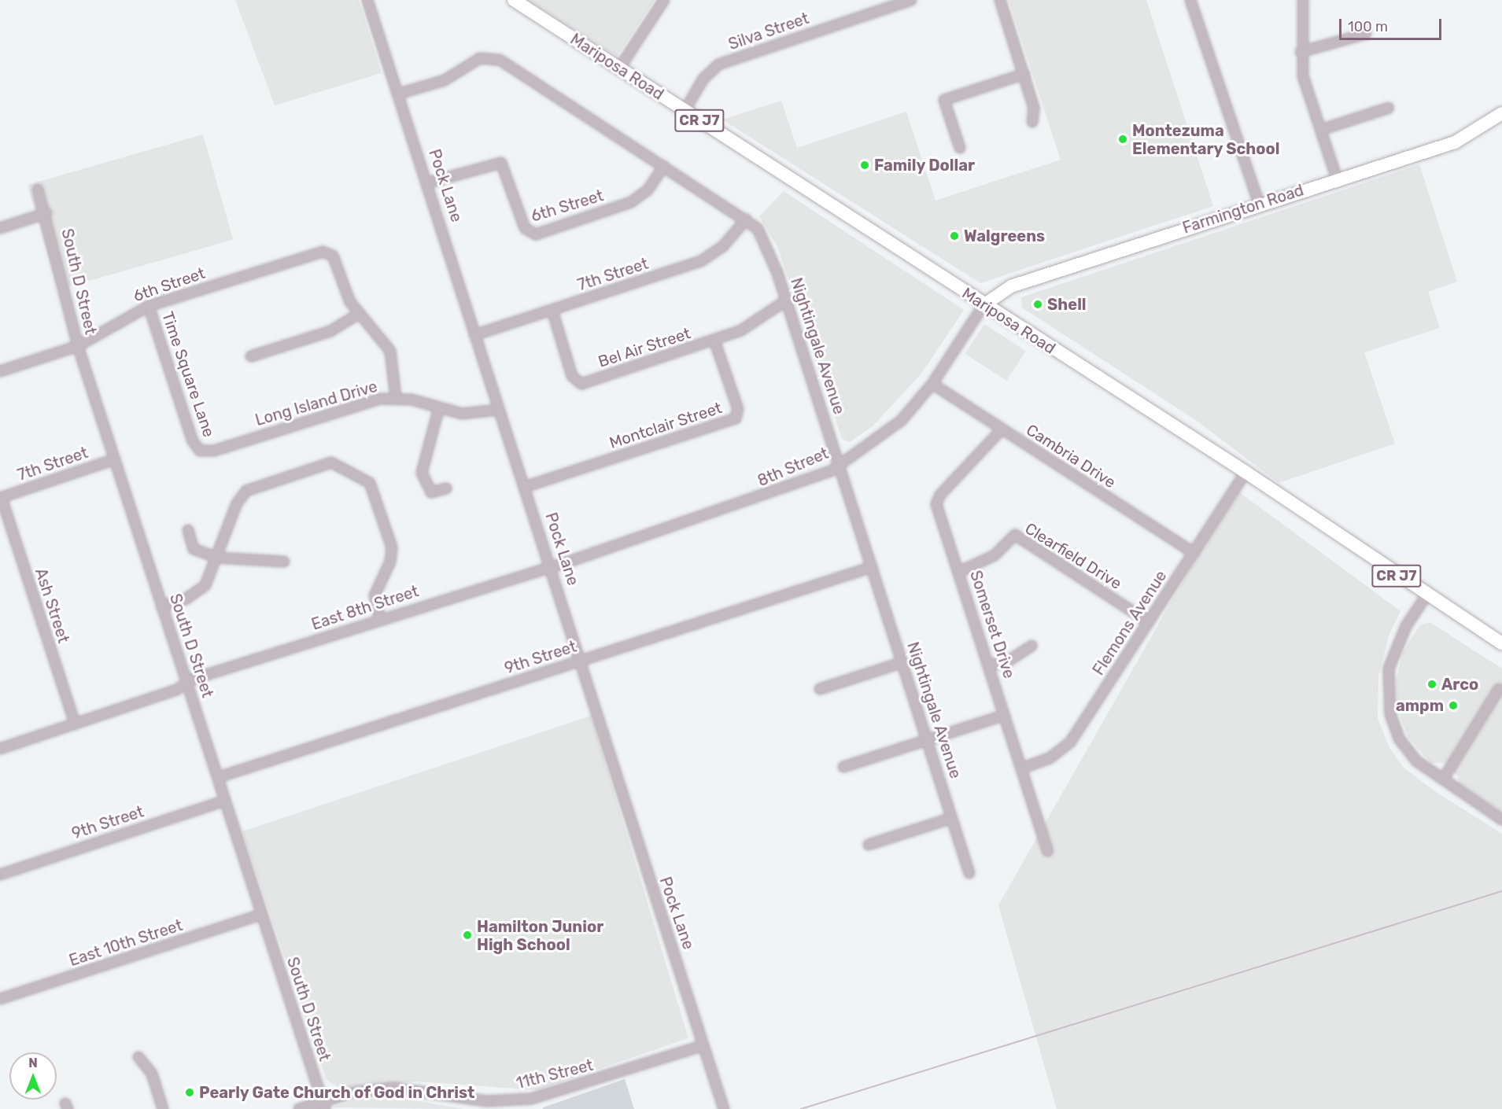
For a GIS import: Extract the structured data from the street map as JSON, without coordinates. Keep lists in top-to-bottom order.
{
  "streets": {
    "main road": ["Mariposa Road", "CR J7", "Farmington Road"],
    "street": [
      "Silva Street",
      "Pock Lane",
      "6th Street",
      "7th Street",
      "South D Street",
      "Nightingale Avenue",
      "Bel Air Street",
      "Time Square Lane",
      "Long Island Drive",
      "Montclair Street",
      "Cambria Drive",
      "8th Street",
      "Clearfield Drive",
      "Ash Street",
      "East 8th Street",
      "Flemons Avenue",
      "Somerset Drive",
      "9th Street",
      "East 10th Street",
      "11th Street"
    ]
  },
  "crossings": [
    ["Silva Street", "Mariposa Road"],
    ["Mariposa Road", "Farmington Road"],
    ["Mariposa Road", "8th Street"],
    ["Mariposa Road", "Flemons Avenue"],
    ["Pock Lane", "6th Street"],
    ["Pock Lane", "7th Street"],
    ["Pock Lane", "Nightingale Avenue"],
    ["Pock Lane", "Long Island Drive"],
    ["Pock Lane", "Montclair Street"],
    ["Pock Lane", "8th Street"],
    ["Pock Lane", "East 8th Street"],
    ["Pock Lane", "9th Street"],
    ["Pock Lane", "11th Street"],
    ["6th Street", "South D Street"],
    ["6th Street", "Nightingale Avenue"],
    ["6th Street", "Time Square Lane"],
    ["Farmington Road", "8th Street"],
    ["7th Street", "South D Street"],
    ["7th Street", "Nightingale Avenue"],
    ["7th Street", "Bel Air Street"],
    ["7th Street", "Ash Street"],
    ["South D Street", "East 8th Street"],
    ["South D Street", "9th Street"],
    ["South D Street", "East 10th Street"],
    ["South D Street", "11th Street"],
    ["Nightingale Avenue", "Bel Air Street"],
    ["Nightingale Avenue", "8th Street"],
    ["Nightingale Avenue", "9th Street"],
    ["Bel Air Street", "Montclair Street"],
    ["Time Square Lane", "Long Island Drive"],
    ["Cambria Drive", "8th Street"],
    ["Cambria Drive", "Flemons Avenue"],
    ["Cambria Drive", "Somerset Drive"],
    ["8th Street", "East 8th Street"],
    ["Clearfield Drive", "Flemons Avenue"],
    ["Clearfield Drive", "Somerset Drive"],
    ["Ash Street", "East 8th Street"],
    ["Flemons Avenue", "Somerset Drive"]
  ],
  "places": [
    "Montezuma Elementary School",
    "Family Dollar",
    "Walgreens",
    "Shell",
    "Arco",
    "ampm",
    "Hamilton Junior High School",
    "Pearly Gate Church of God in Christ"
  ],
  "scale_bar": "100 m",
  "north": "top"
}
